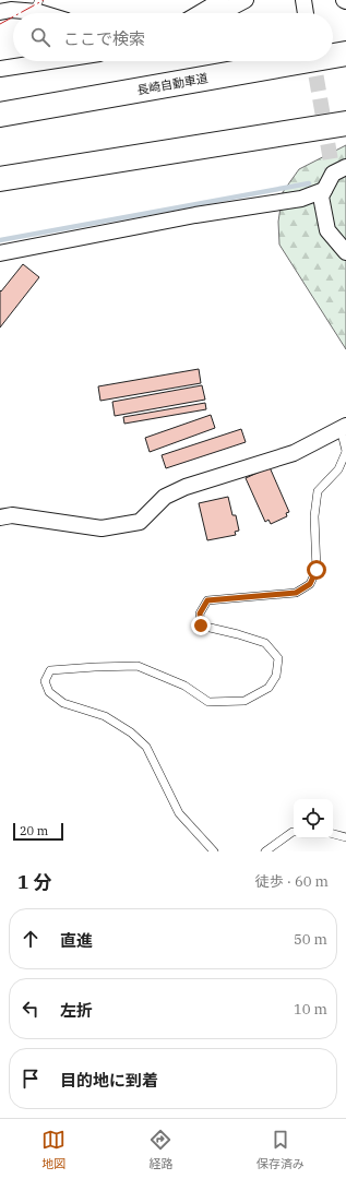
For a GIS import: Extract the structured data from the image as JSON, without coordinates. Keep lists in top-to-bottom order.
{
  "streets": {
    "highway": ["長崎自動車道"]
  },
  "scale_bar": "20 m",
  "page": {
    "search": "ここで検索",
    "scale": "20 m",
    "heading": ["1 分", "徒歩 · 60 m"],
    "list": [
      ["直進", "50 m"],
      ["左折", "10 m"],
      "目的地に到着"
    ],
    "nav": ["地図", "経路", "保存済み"]
  }
}
